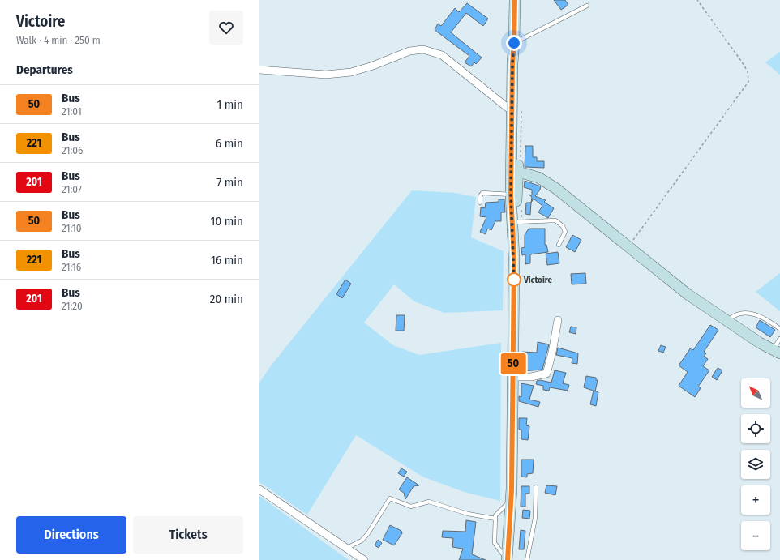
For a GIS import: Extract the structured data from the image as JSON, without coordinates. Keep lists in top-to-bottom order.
{
  "places": ["Victoire"],
  "lines": ["bus line 50"],
  "north": "top left",
  "page": {
    "heading": [
      ["Victoire", "Walk · 4 min · 250 m"],
      "Departures"
    ],
    "on_map": "50",
    "list": [
      {
        "mark": "50",
        "name": "Bus",
        "note": "21:01",
        "value": "1 min"
      },
      {
        "mark": "221",
        "name": "Bus",
        "note": "21:06",
        "value": "6 min"
      },
      {
        "mark": "201",
        "name": "Bus",
        "note": "21:07",
        "value": "7 min"
      },
      {
        "mark": "50",
        "name": "Bus",
        "note": "21:10",
        "value": "10 min"
      },
      {
        "mark": "221",
        "name": "Bus",
        "note": "21:16",
        "value": "16 min"
      },
      {
        "mark": "201",
        "name": "Bus",
        "note": "21:20",
        "value": "20 min"
      }
    ],
    "map_buttons": ["+", "−"],
    "buttons": ["Directions", "Tickets"]
  }
}
